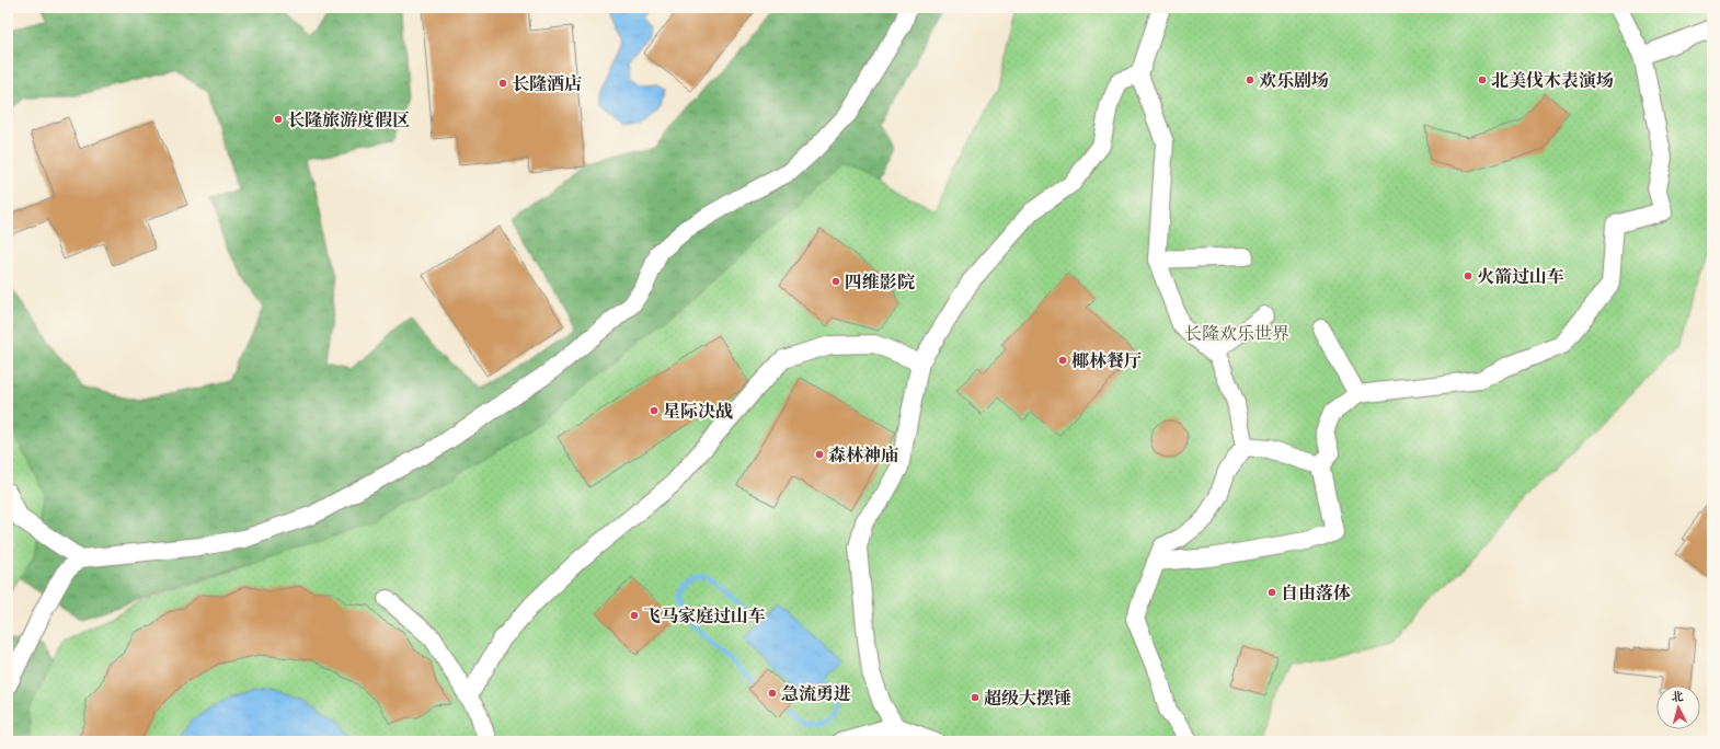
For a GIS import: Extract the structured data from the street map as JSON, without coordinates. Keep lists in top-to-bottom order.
{
  "parks": ["长隆欢乐世界"],
  "places": [
    "欢乐剧场",
    "北美伐木表演场",
    "长隆酒店",
    "长隆旅游度假区",
    "火箭过山车",
    "四维影院",
    "椰林餐厅",
    "星际决战",
    "森林神庙",
    "自由落体",
    "飞马家庭过山车",
    "急流勇进",
    "超级大摆锤"
  ],
  "north": "top"
}
